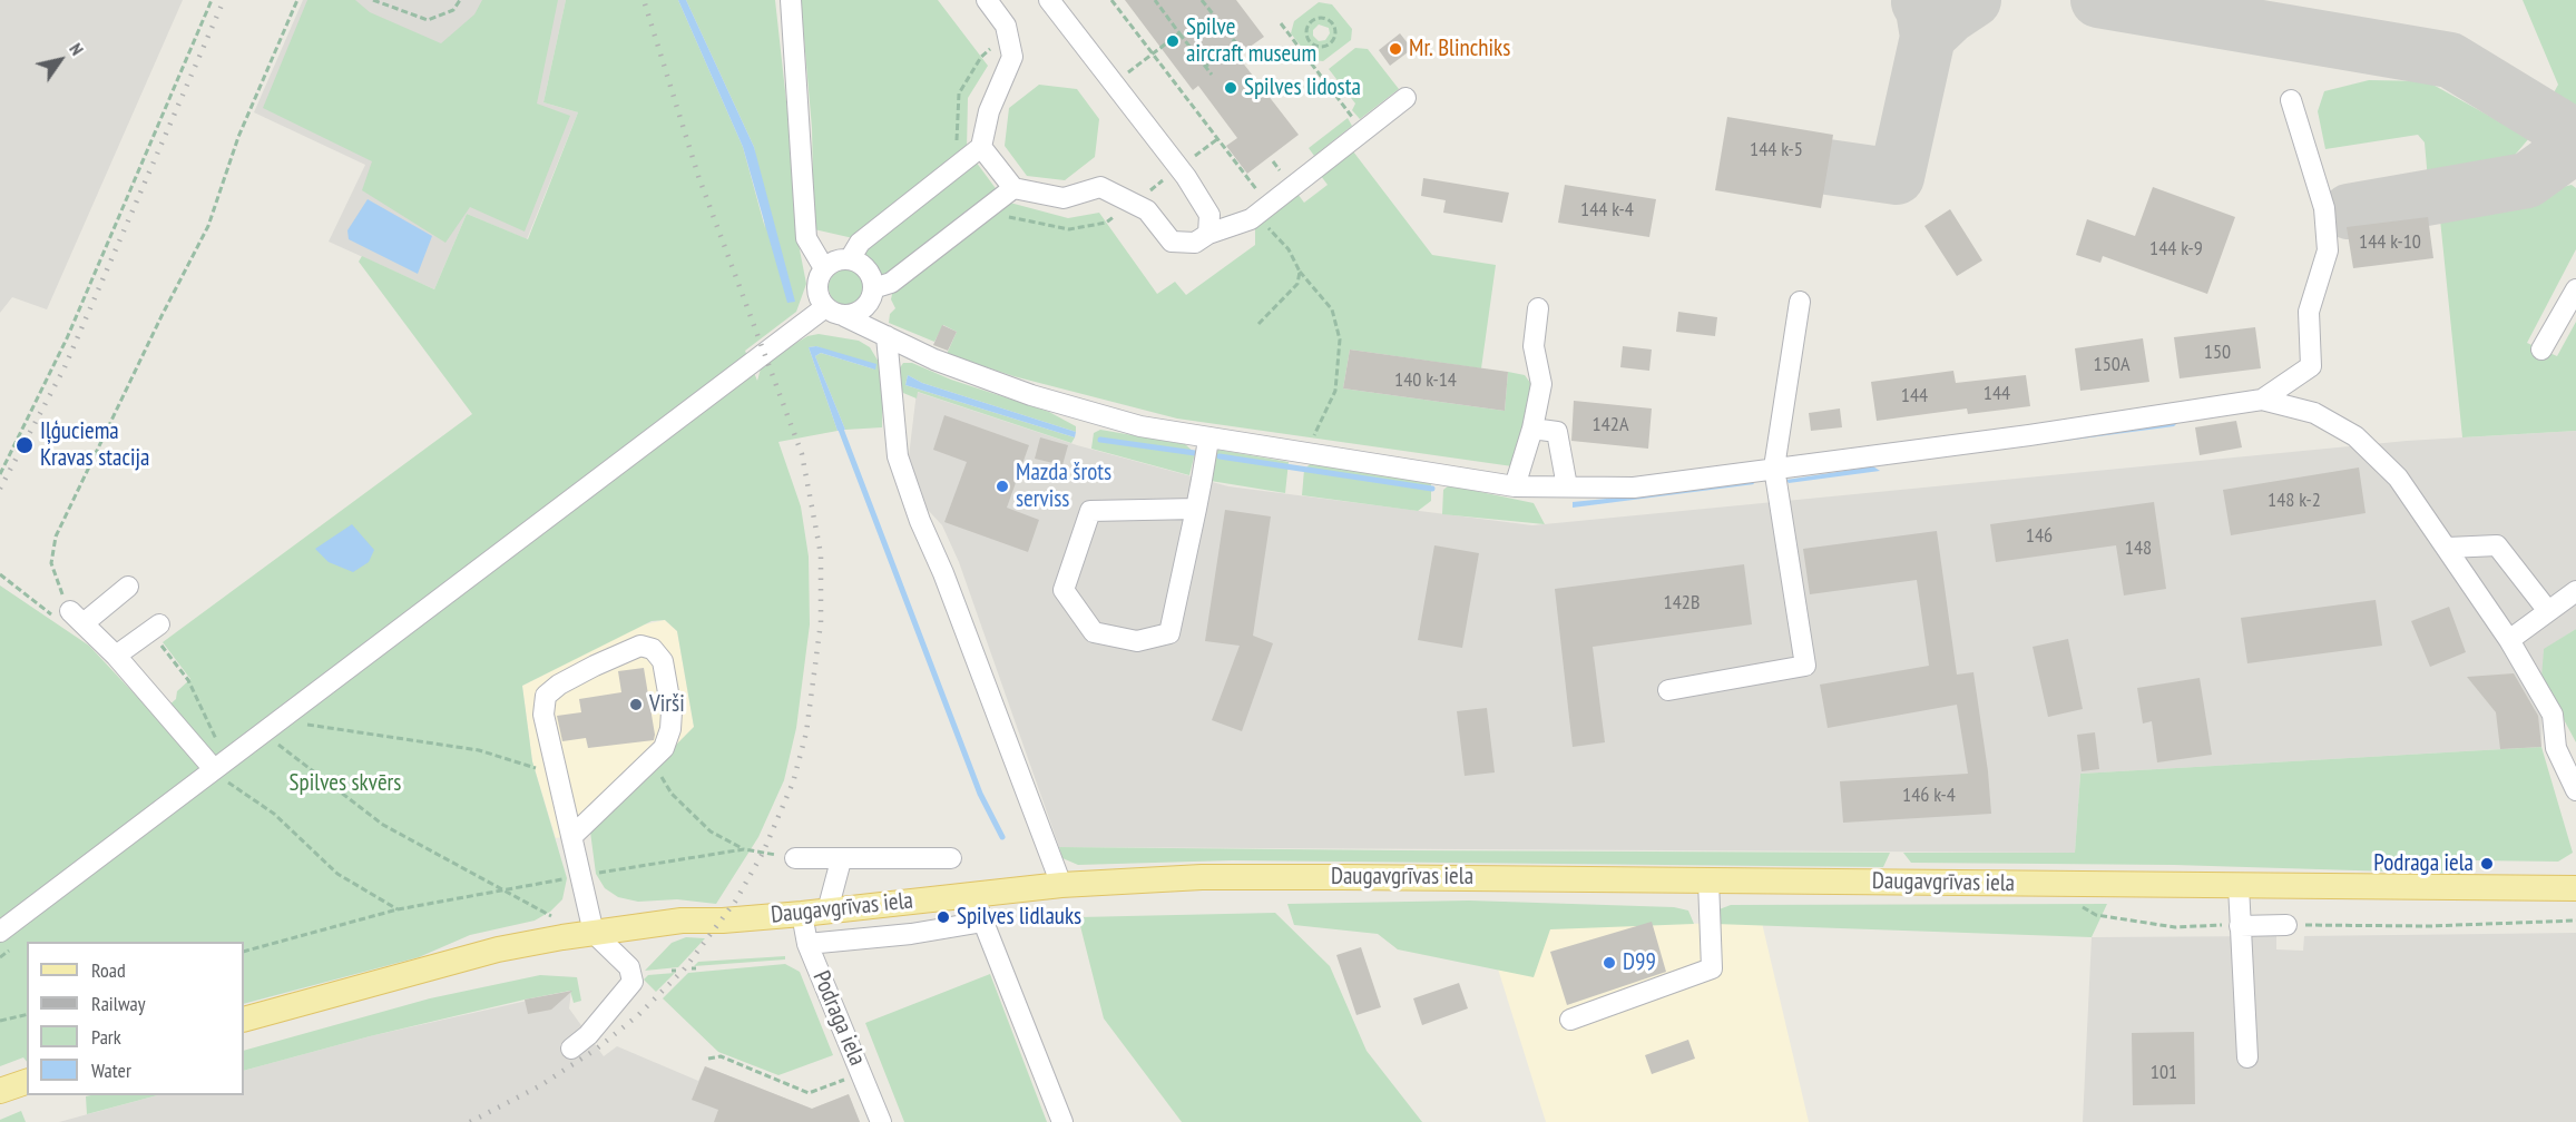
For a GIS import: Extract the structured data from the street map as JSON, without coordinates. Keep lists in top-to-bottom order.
{
  "streets": {
    "main road": ["Daugavgrīvas iela"],
    "street": ["Podraga iela"]
  },
  "crossings": [
    ["Daugavgrīvas iela", "Podraga iela"]
  ],
  "parks": ["Spilves skvērs"],
  "places": [
    "Spilve aircraft museum",
    "Mr. Blinchiks",
    "Spilves lidosta",
    "Iļģuciema Kravas stacija",
    "Mazda šrots serviss",
    "Virši",
    "Podraga iela",
    "Spilves lidlauks",
    "D99"
  ],
  "house_numbers": [
    "144 k-5",
    "144 k-4",
    "144 k-10",
    "144 k-9",
    "150",
    "150A",
    "140 k-14",
    "144",
    "144",
    "142A",
    "148 k-2",
    "146",
    "148",
    "142B",
    "146 k-4",
    "101"
  ],
  "legend": [
    "Road",
    "Railway",
    "Park",
    "Water"
  ],
  "north": "top right"
}
